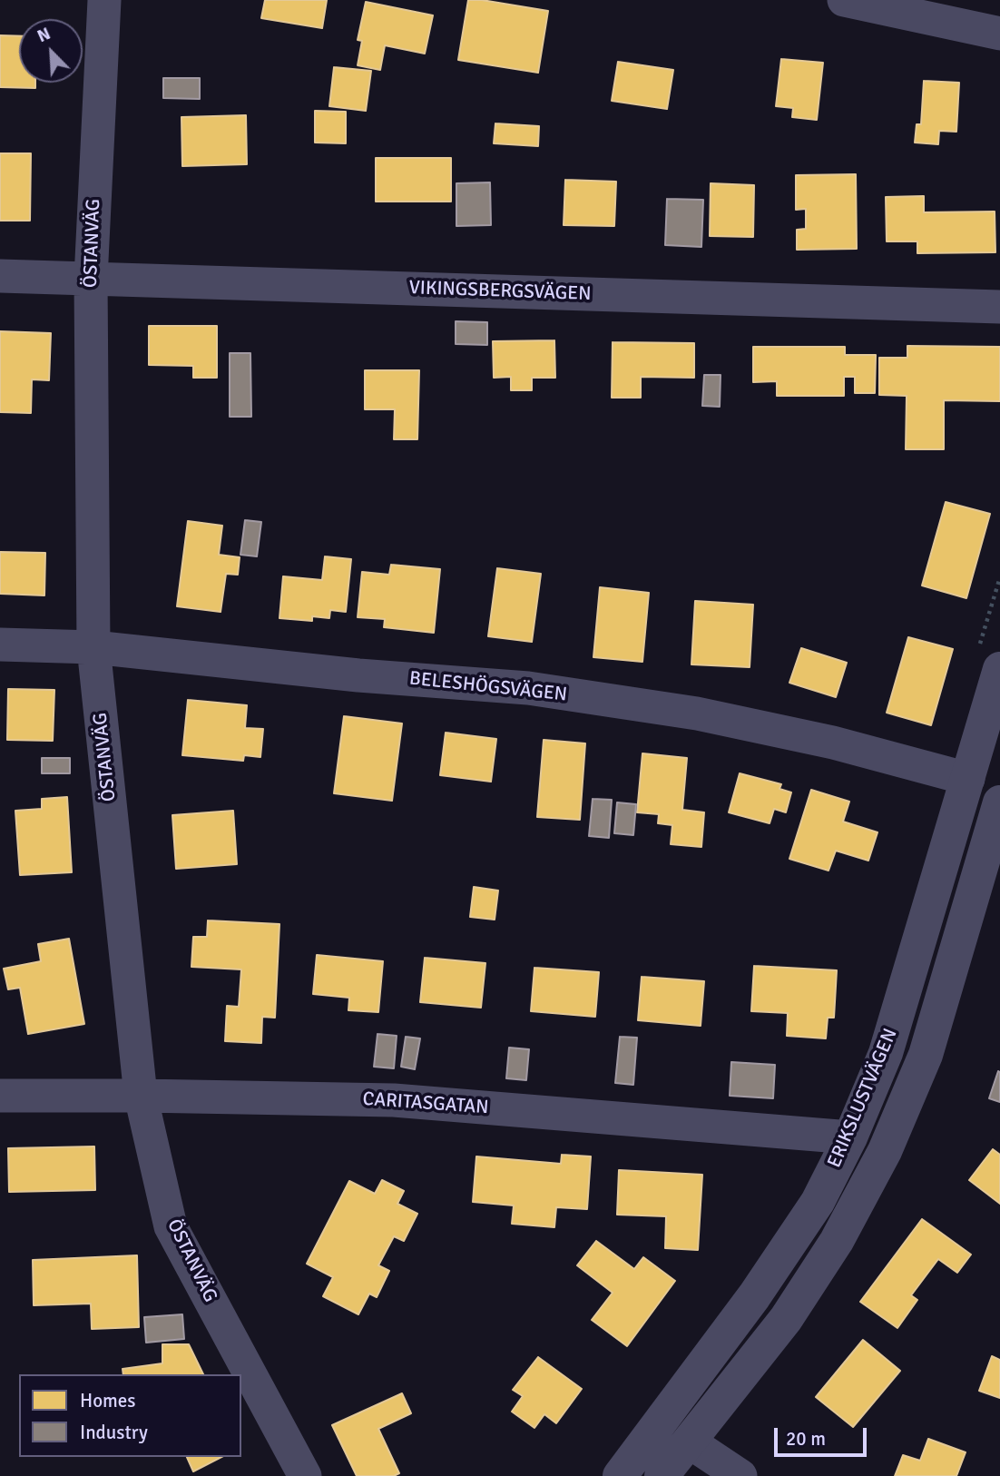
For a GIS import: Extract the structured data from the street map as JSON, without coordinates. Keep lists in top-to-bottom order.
{
  "streets": {
    "street": [
      "ÖSTANVÄG",
      "VIKINGSBERGSVÄGEN",
      "BELESHÖGSVÄGEN",
      "ERIKSLUSTVÄGEN",
      "CARITASGATAN"
    ]
  },
  "crossings": [
    ["ÖSTANVÄG", "VIKINGSBERGSVÄGEN"],
    ["ÖSTANVÄG", "BELESHÖGSVÄGEN"],
    ["ÖSTANVÄG", "CARITASGATAN"],
    ["BELESHÖGSVÄGEN", "ERIKSLUSTVÄGEN"],
    ["ERIKSLUSTVÄGEN", "CARITASGATAN"]
  ],
  "legend": ["Homes", "Industry"],
  "scale_bar": "20 m",
  "north": "top left"
}
